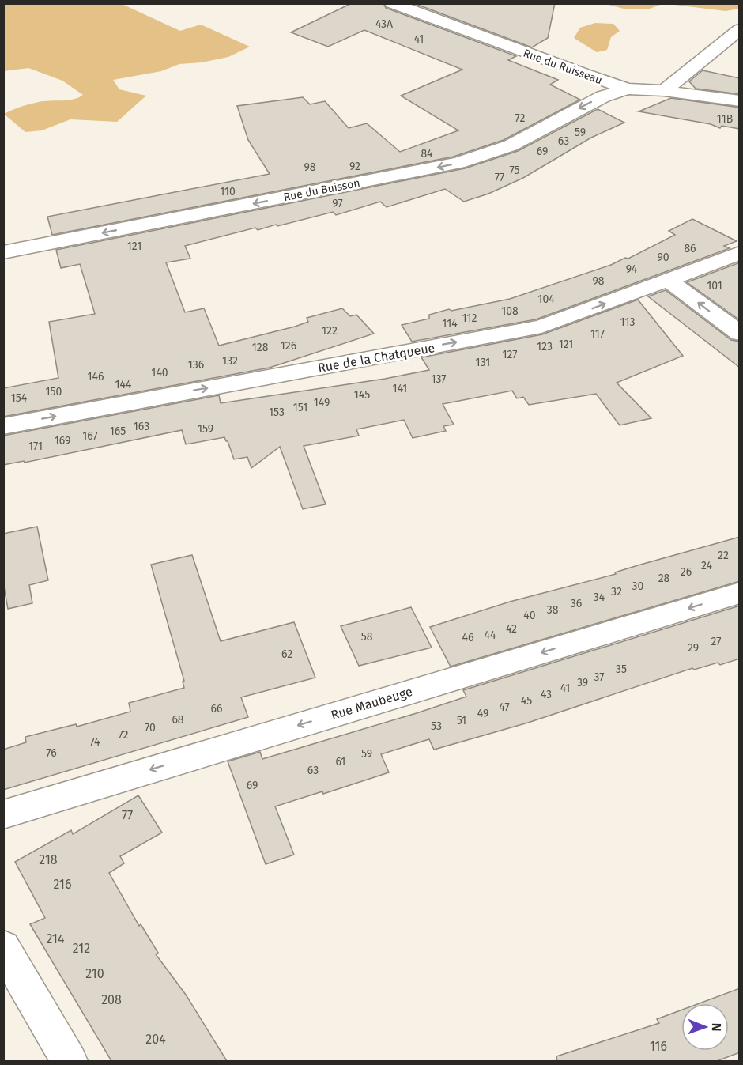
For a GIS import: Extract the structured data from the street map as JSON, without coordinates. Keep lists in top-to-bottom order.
{
  "streets": {
    "street": [
      "Rue du Ruisseau",
      "Rue du Buisson",
      "Rue de la Chatqueue",
      "Rue Maubeuge"
    ]
  },
  "crossings": [
    ["Rue du Ruisseau", "Rue du Buisson"]
  ],
  "one_way": ["Rue du Buisson", "Rue de la Chatqueue", "Rue Maubeuge"],
  "house_numbers": [
    "43A",
    "41",
    "72",
    "11B",
    "59",
    "63",
    "69",
    "84",
    "92",
    "98",
    "75",
    "77",
    "110",
    "97",
    "121",
    "86",
    "90",
    "94",
    "98",
    "101",
    "104",
    "108",
    "112",
    "113",
    "114",
    "122",
    "117",
    "121",
    "126",
    "123",
    "128",
    "127",
    "132",
    "131",
    "136",
    "140",
    "146",
    "137",
    "144",
    "141",
    "150",
    "145",
    "154",
    "149",
    "151",
    "153",
    "163",
    "159",
    "165",
    "167",
    "169",
    "171",
    "22",
    "24",
    "26",
    "28",
    "30",
    "32",
    "34",
    "36",
    "38",
    "40",
    "42",
    "44",
    "58",
    "46",
    "27",
    "29",
    "62",
    "35",
    "37",
    "39",
    "41",
    "43",
    "45",
    "47",
    "66",
    "49",
    "68",
    "51",
    "53",
    "70",
    "72",
    "74",
    "76",
    "59",
    "61",
    "63",
    "69",
    "77",
    "218",
    "216",
    "214",
    "212",
    "210",
    "208",
    "204",
    "116"
  ],
  "north": "right"
}
